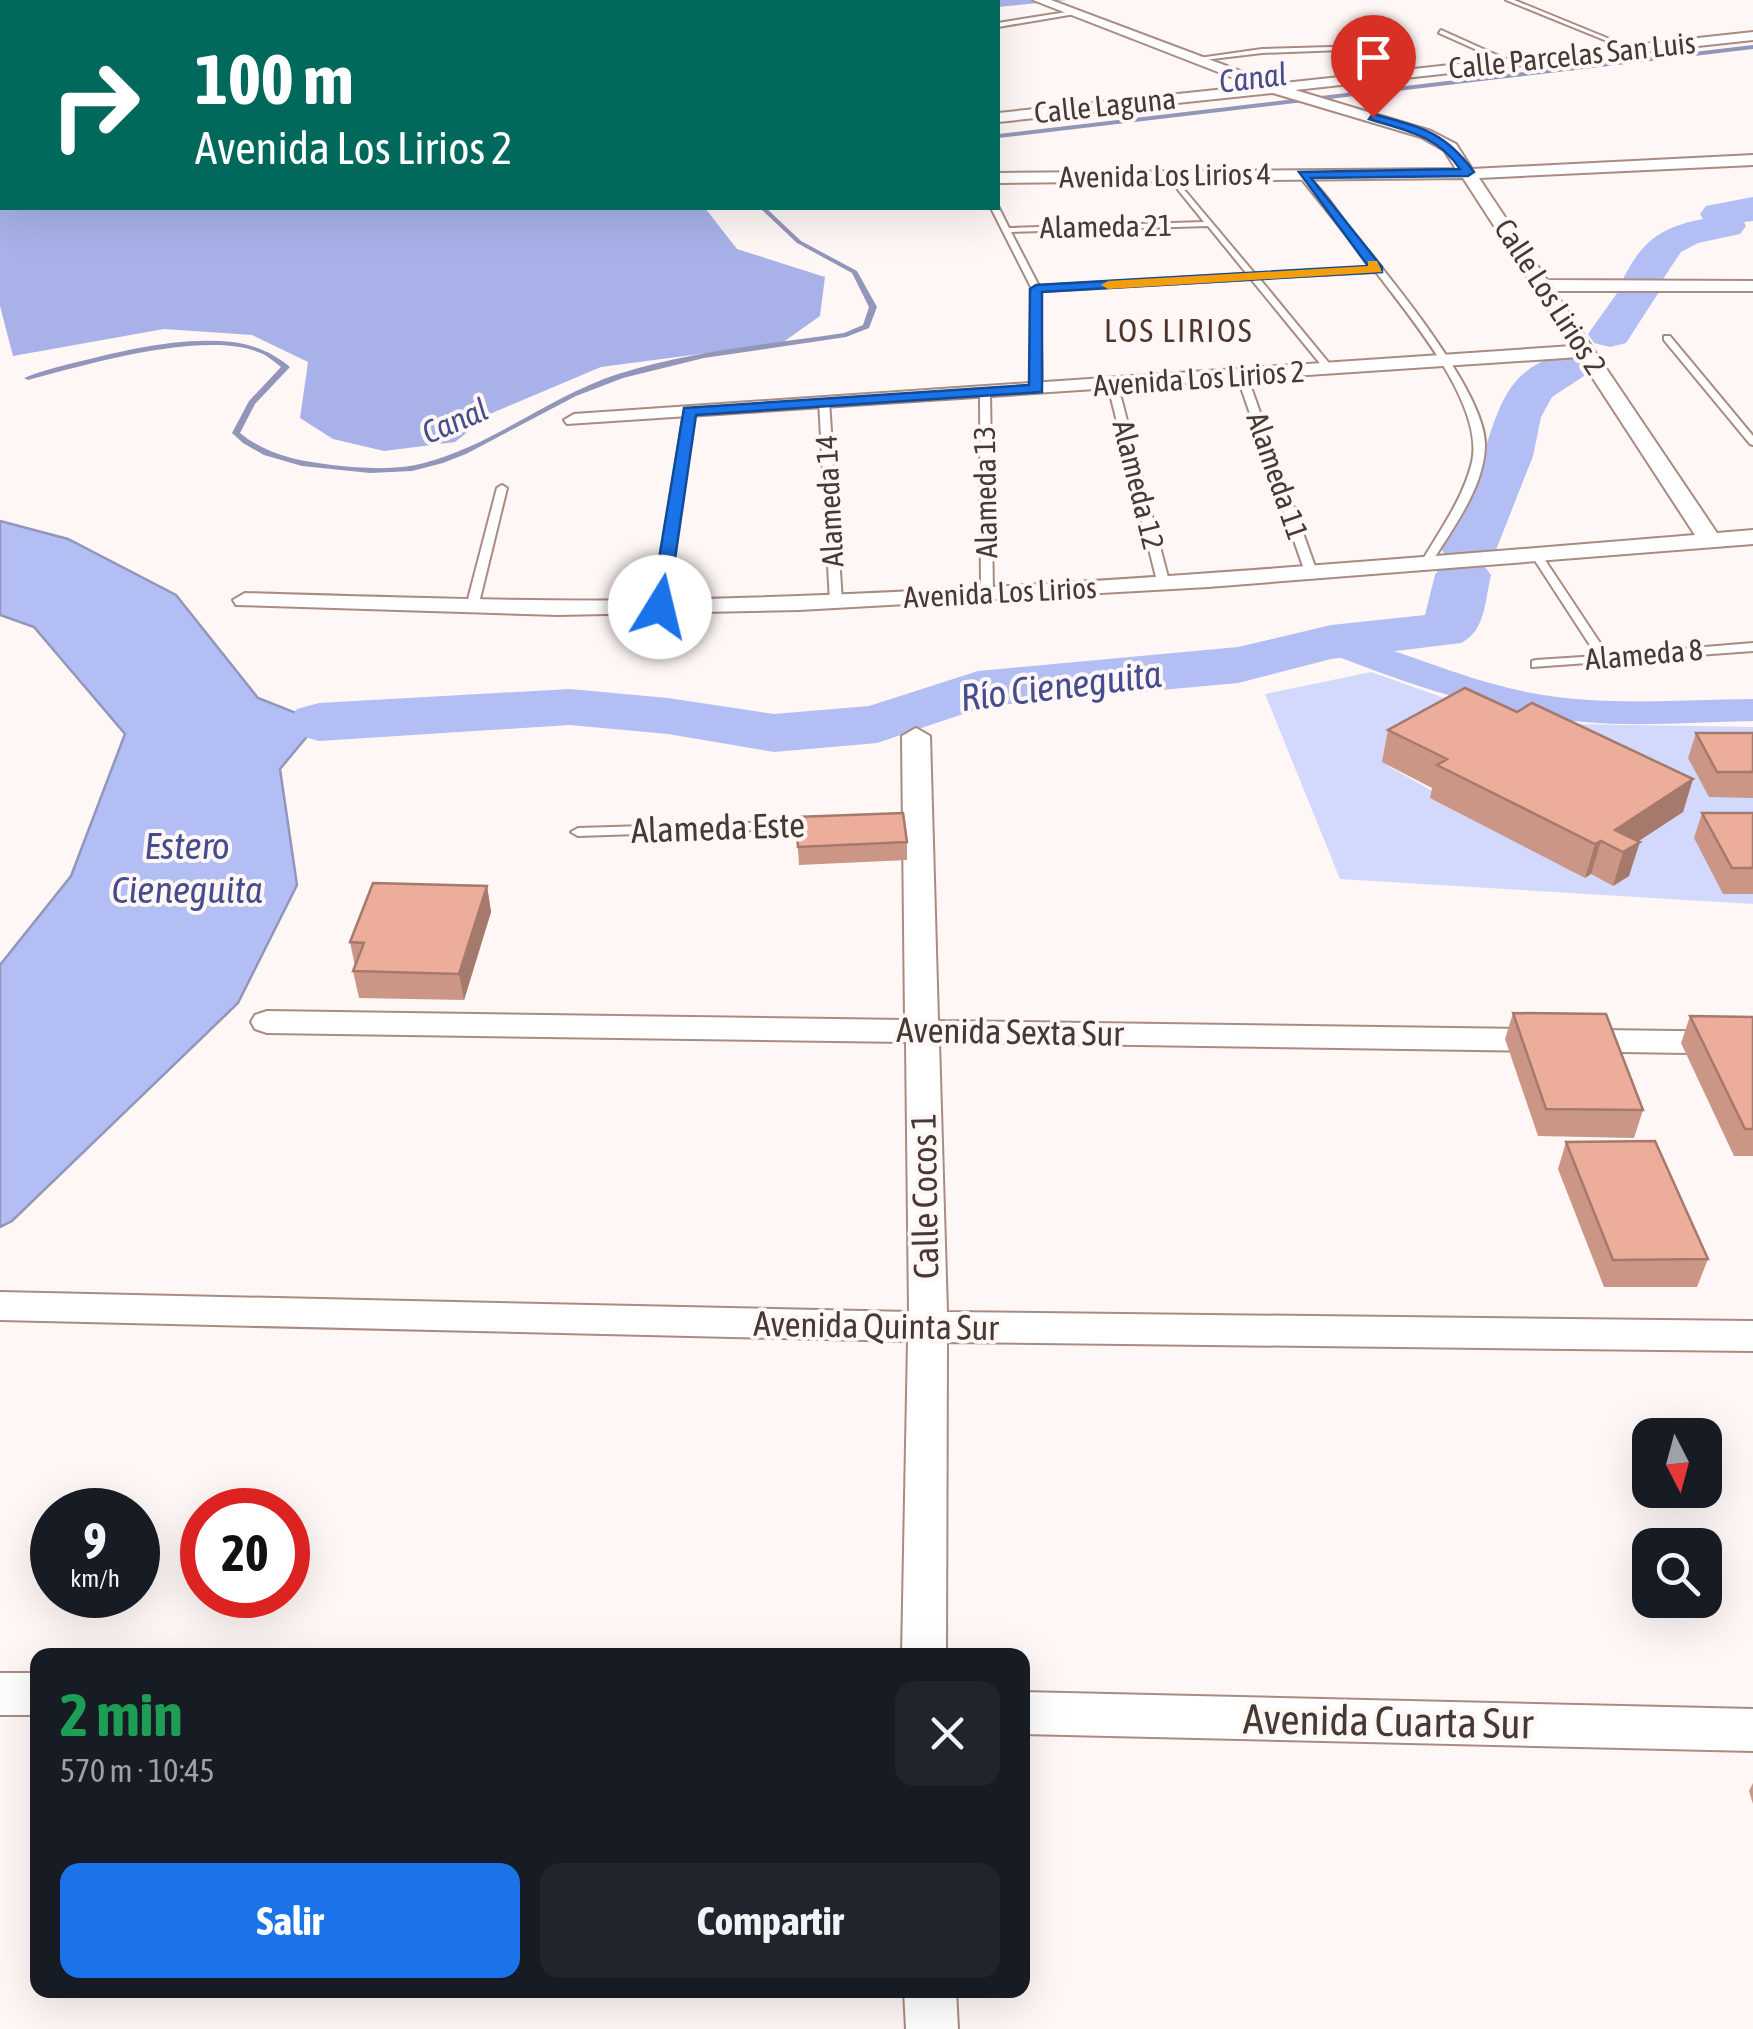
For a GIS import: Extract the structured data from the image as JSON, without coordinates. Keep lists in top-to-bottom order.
{
  "streets": {
    "street": [
      "Calle Parcelas San Luis",
      "Calle Laguna",
      "Avenida Los Lirios 4",
      "Calle Los Lirios 2",
      "Avenida Los Lirios 2",
      "Avenida Los Lirios",
      "Avenida Sexta Sur",
      "Calle Cocos 1",
      "Avenida Quinta Sur",
      "Avenida Cuarta Sur"
    ],
    "lane": [
      "Alameda 21",
      "Alameda 11",
      "Alameda 12",
      "Alameda 13",
      "Alameda 14",
      "Alameda 8",
      "Alameda Este"
    ]
  },
  "crossings": [
    ["Calle Parcelas San Luis", "Calle Laguna"],
    ["Calle Parcelas San Luis", "Calle Los Lirios 2"],
    ["Calle Laguna", "Calle Los Lirios 2"],
    ["Avenida Los Lirios 4", "Calle Los Lirios 2"],
    ["Calle Los Lirios 2", "Avenida Los Lirios 2"],
    ["Calle Los Lirios 2", "Avenida Los Lirios"],
    ["Avenida Los Lirios 2", "Alameda 11"],
    ["Avenida Los Lirios 2", "Alameda 12"],
    ["Avenida Los Lirios 2", "Alameda 13"],
    ["Avenida Los Lirios 2", "Alameda 14"],
    ["Alameda 11", "Avenida Los Lirios"],
    ["Alameda 12", "Avenida Los Lirios"],
    ["Alameda 13", "Avenida Los Lirios"],
    ["Alameda 14", "Avenida Los Lirios"],
    ["Avenida Sexta Sur", "Calle Cocos 1"],
    ["Calle Cocos 1", "Avenida Quinta Sur"]
  ],
  "districts": ["LOS LIRIOS"],
  "water": ["Canal", "Río Cieneguita", "Estero Cieneguita"],
  "north": "bottom",
  "page": {
    "turn": ["100 m", "Avenida Los Lirios 2"],
    "speed": "9 km/h",
    "limit": "20",
    "heading": ["2 min", "570 m · 10:45"],
    "buttons": ["Salir", "Compartir"]
  }
}
